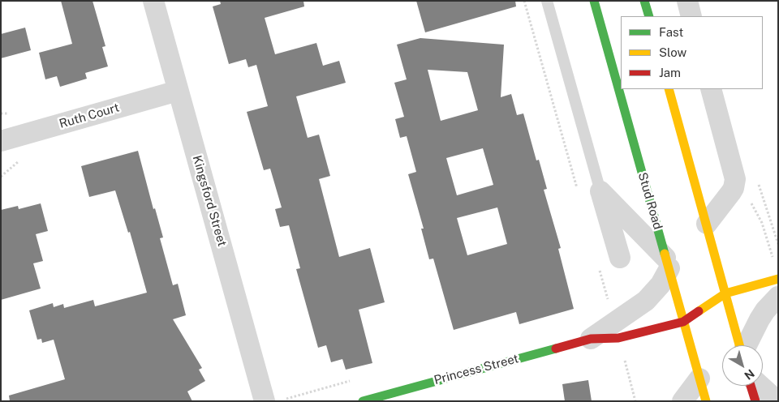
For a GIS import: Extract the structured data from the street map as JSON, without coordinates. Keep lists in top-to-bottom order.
{
  "streets": {
    "main road": ["Stud Road", "Princess Street"],
    "street": ["Ruth Court", "Kingsford Street"]
  },
  "crossings": [
    ["Ruth Court", "Kingsford Street"],
    ["Stud Road", "Princess Street"]
  ],
  "legend": ["Fast", "Slow", "Jam"],
  "north": "bottom right"
}
